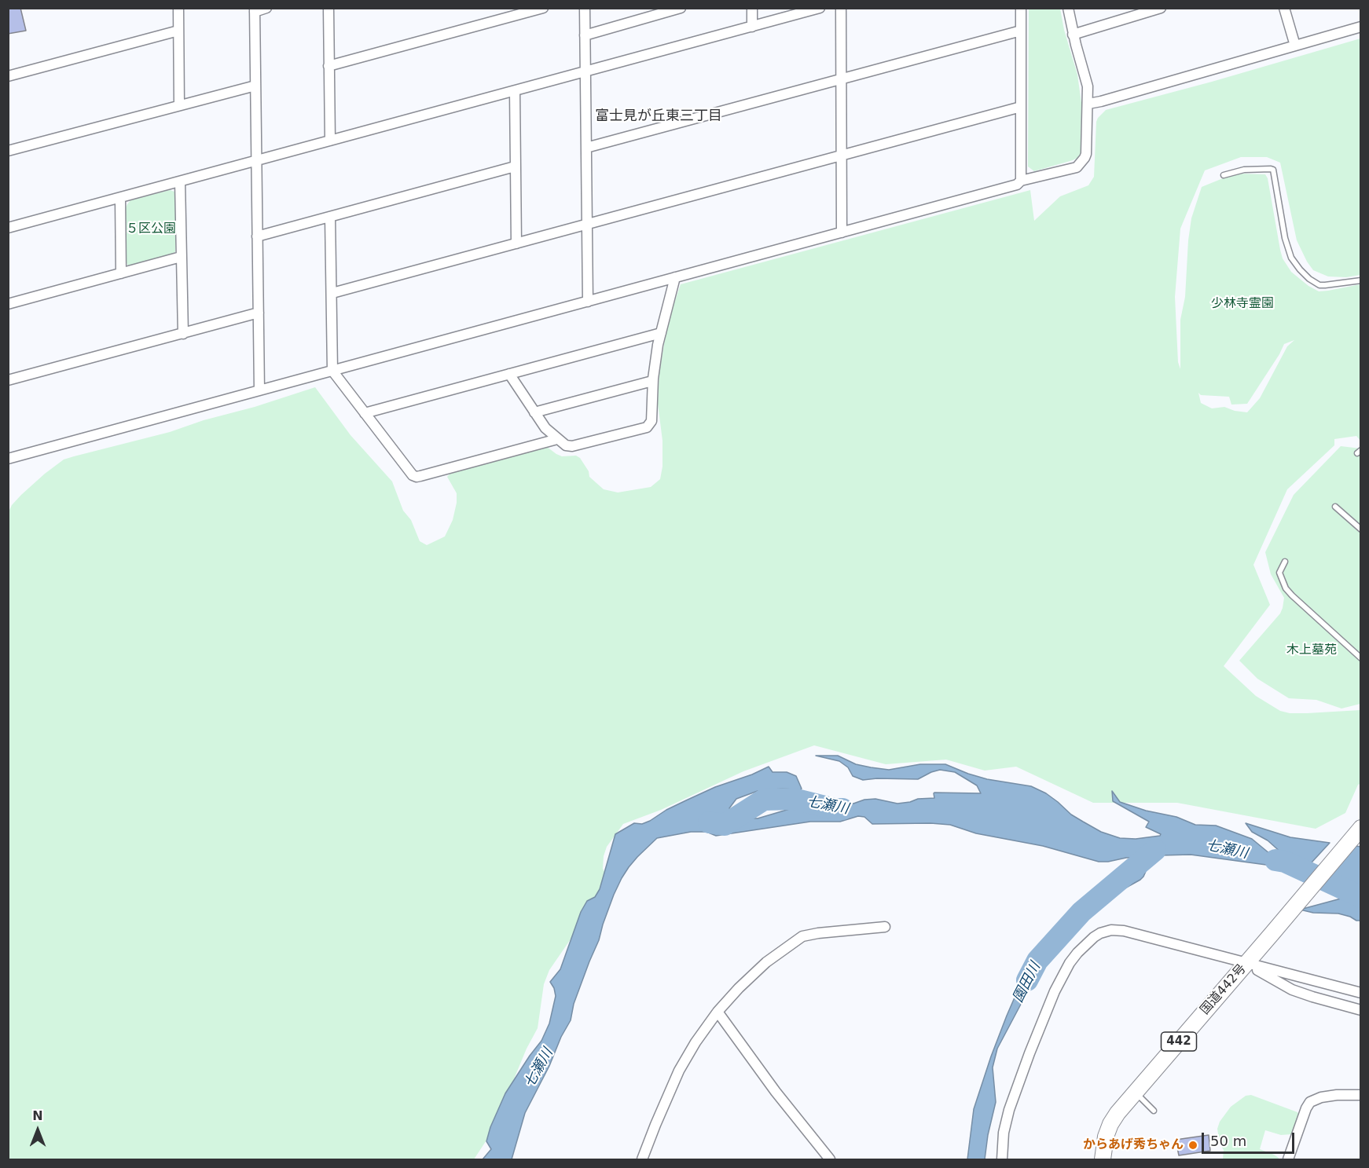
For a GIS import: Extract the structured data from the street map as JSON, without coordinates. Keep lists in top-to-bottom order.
{
  "streets": {
    "highway": ["国道442号", "442"]
  },
  "districts": ["富士見が丘東三丁目"],
  "water": ["七瀬川", "園田川"],
  "parks": ["５区公園", "少林寺霊園", "木上墓苑"],
  "places": ["からあげ秀ちゃん"],
  "scale_bar": "50 m",
  "north": "top"
}
